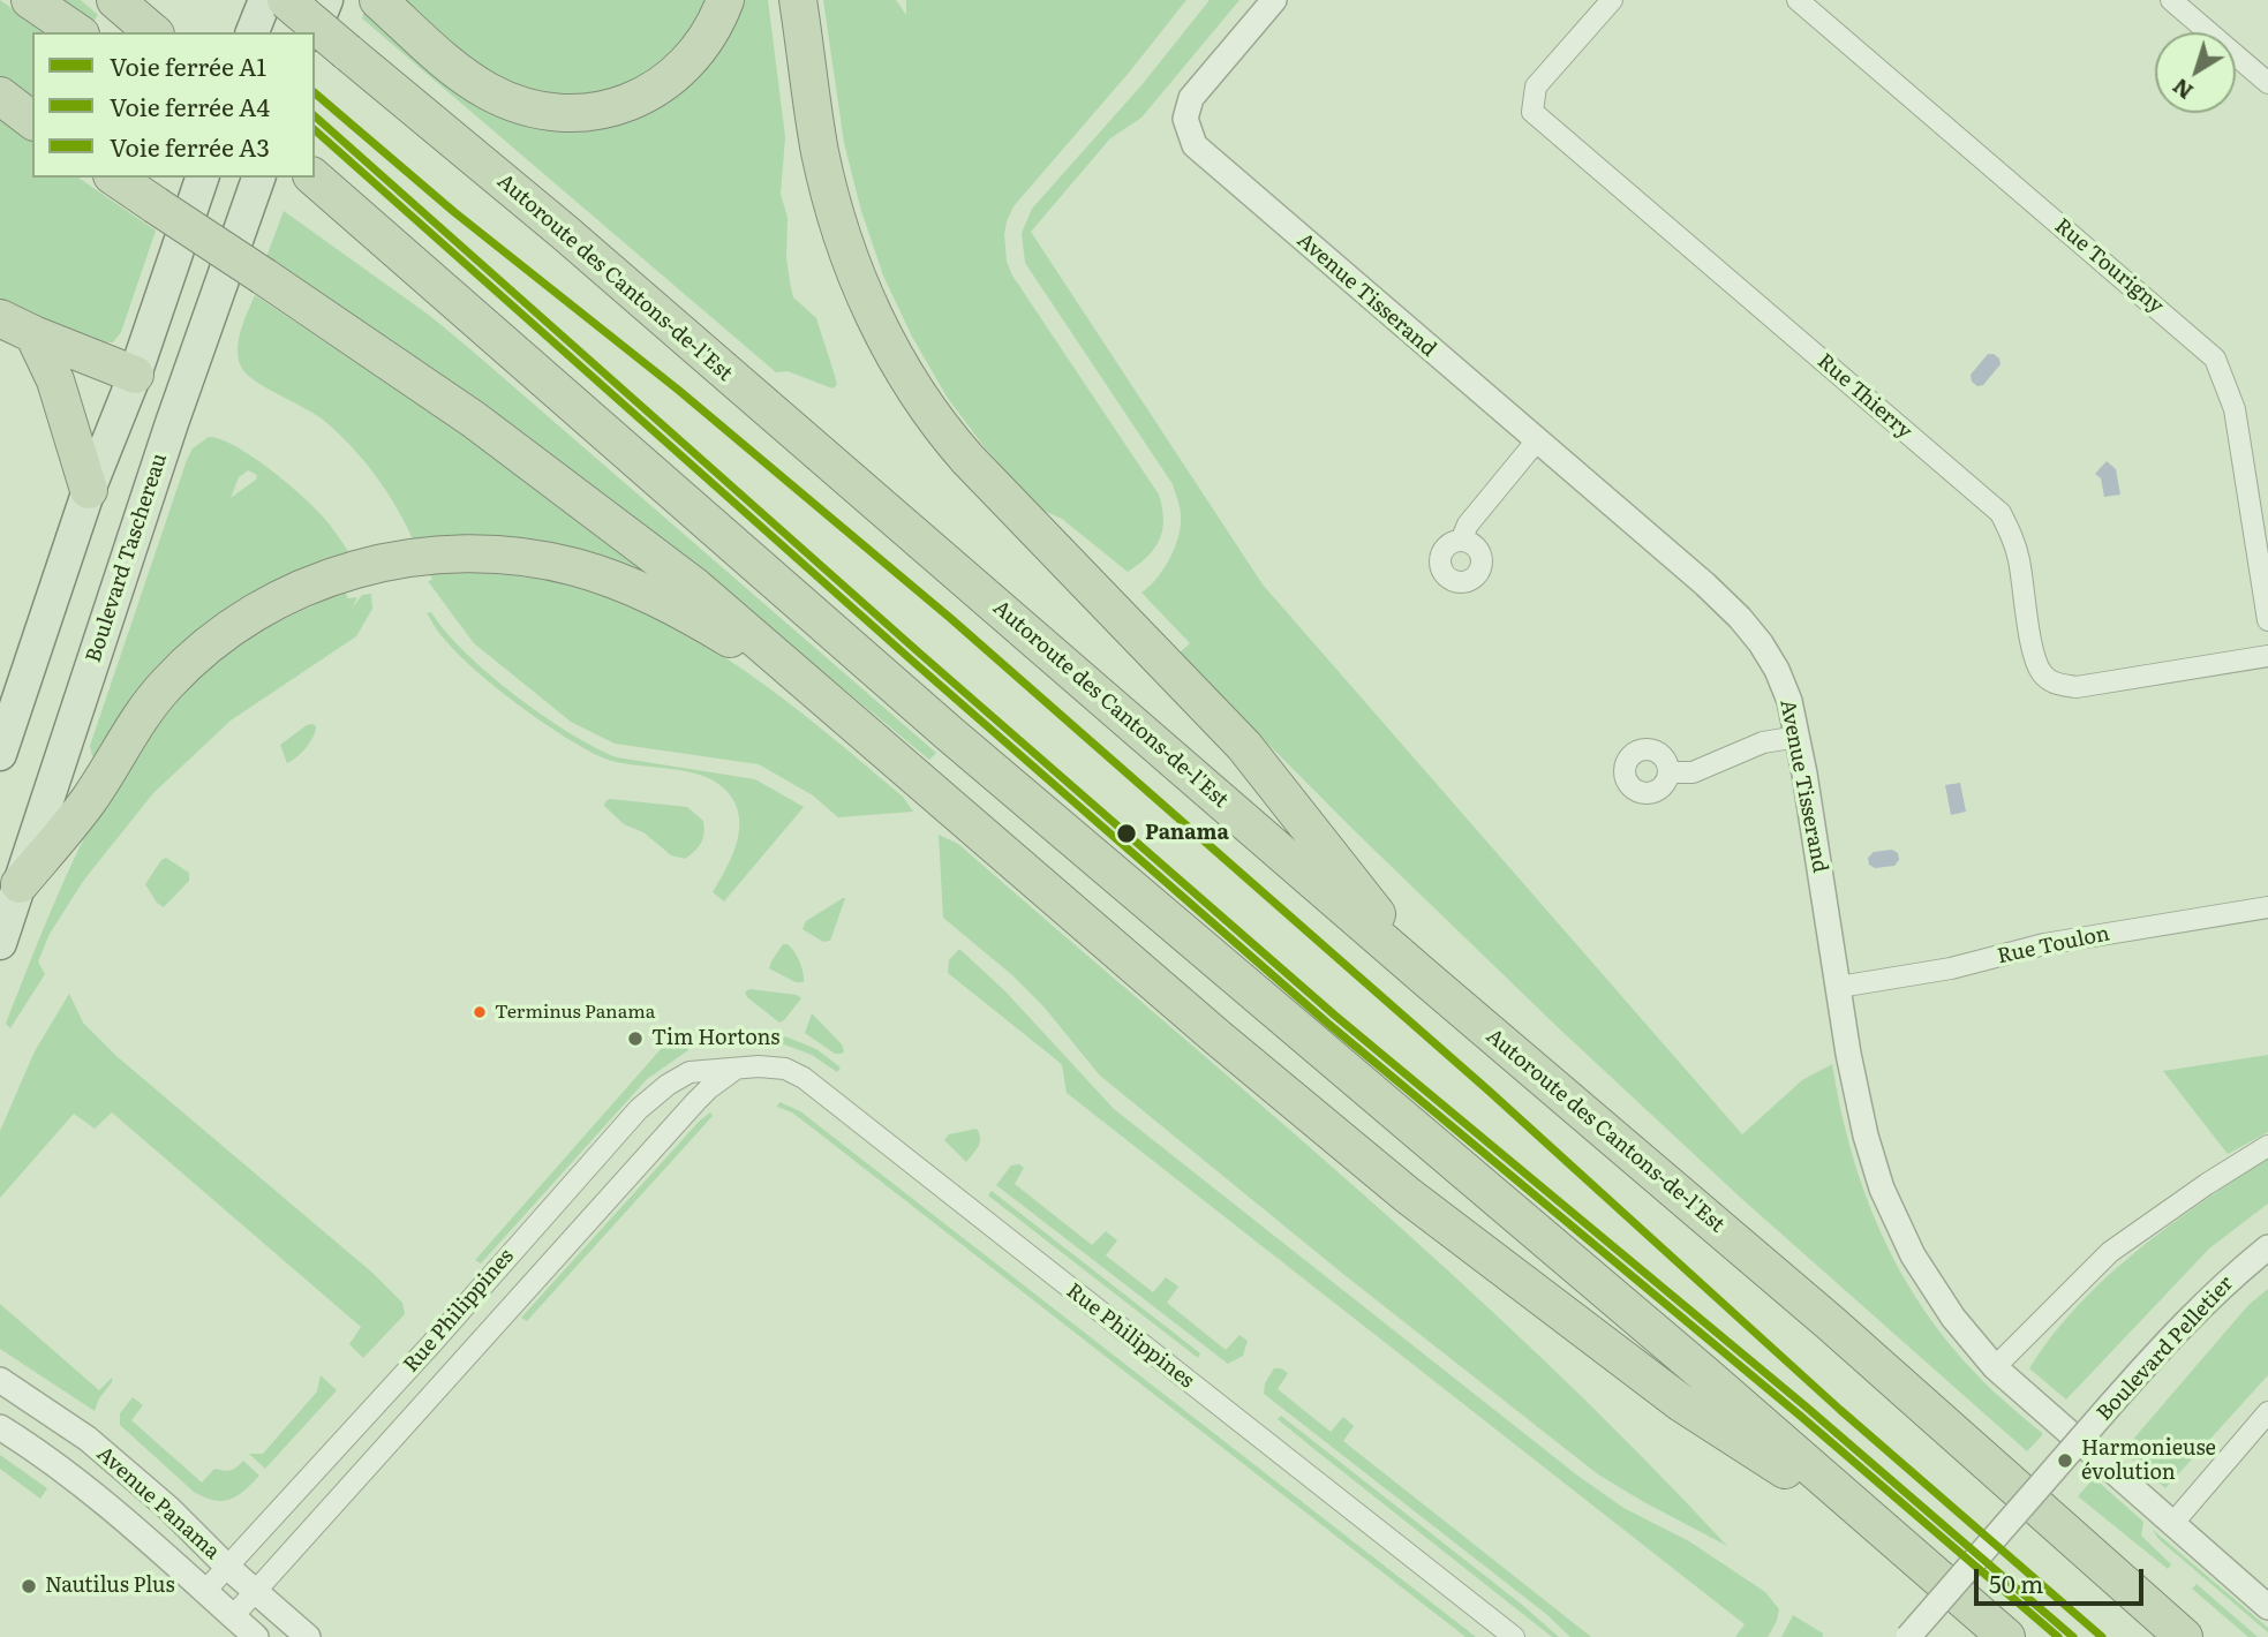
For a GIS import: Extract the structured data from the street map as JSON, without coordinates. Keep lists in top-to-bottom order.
{
  "streets": {
    "highway": ["Autoroute des Cantons-de-l'Est"],
    "main road": ["Boulevard Taschereau"],
    "street": [
      "Rue Tourigny",
      "Avenue Tisserand",
      "Rue Thierry",
      "Rue Toulon",
      "Rue Philippines",
      "Boulevard Pelletier",
      "Avenue Panama"
    ]
  },
  "crossings": [
    ["Avenue Tisserand", "Rue Toulon"],
    ["Rue Philippines", "Avenue Panama"]
  ],
  "places": [
    "Panama",
    "Terminus Panama",
    "Tim Hortons",
    "Harmonieuse évolution",
    "Nautilus Plus"
  ],
  "lines": ["rail line A1", "rail line A4", "rail line A3"],
  "legend": ["Voie ferrée A1", "Voie ferrée A4", "Voie ferrée A3"],
  "scale_bar": "50 m",
  "north": "bottom left"
}
